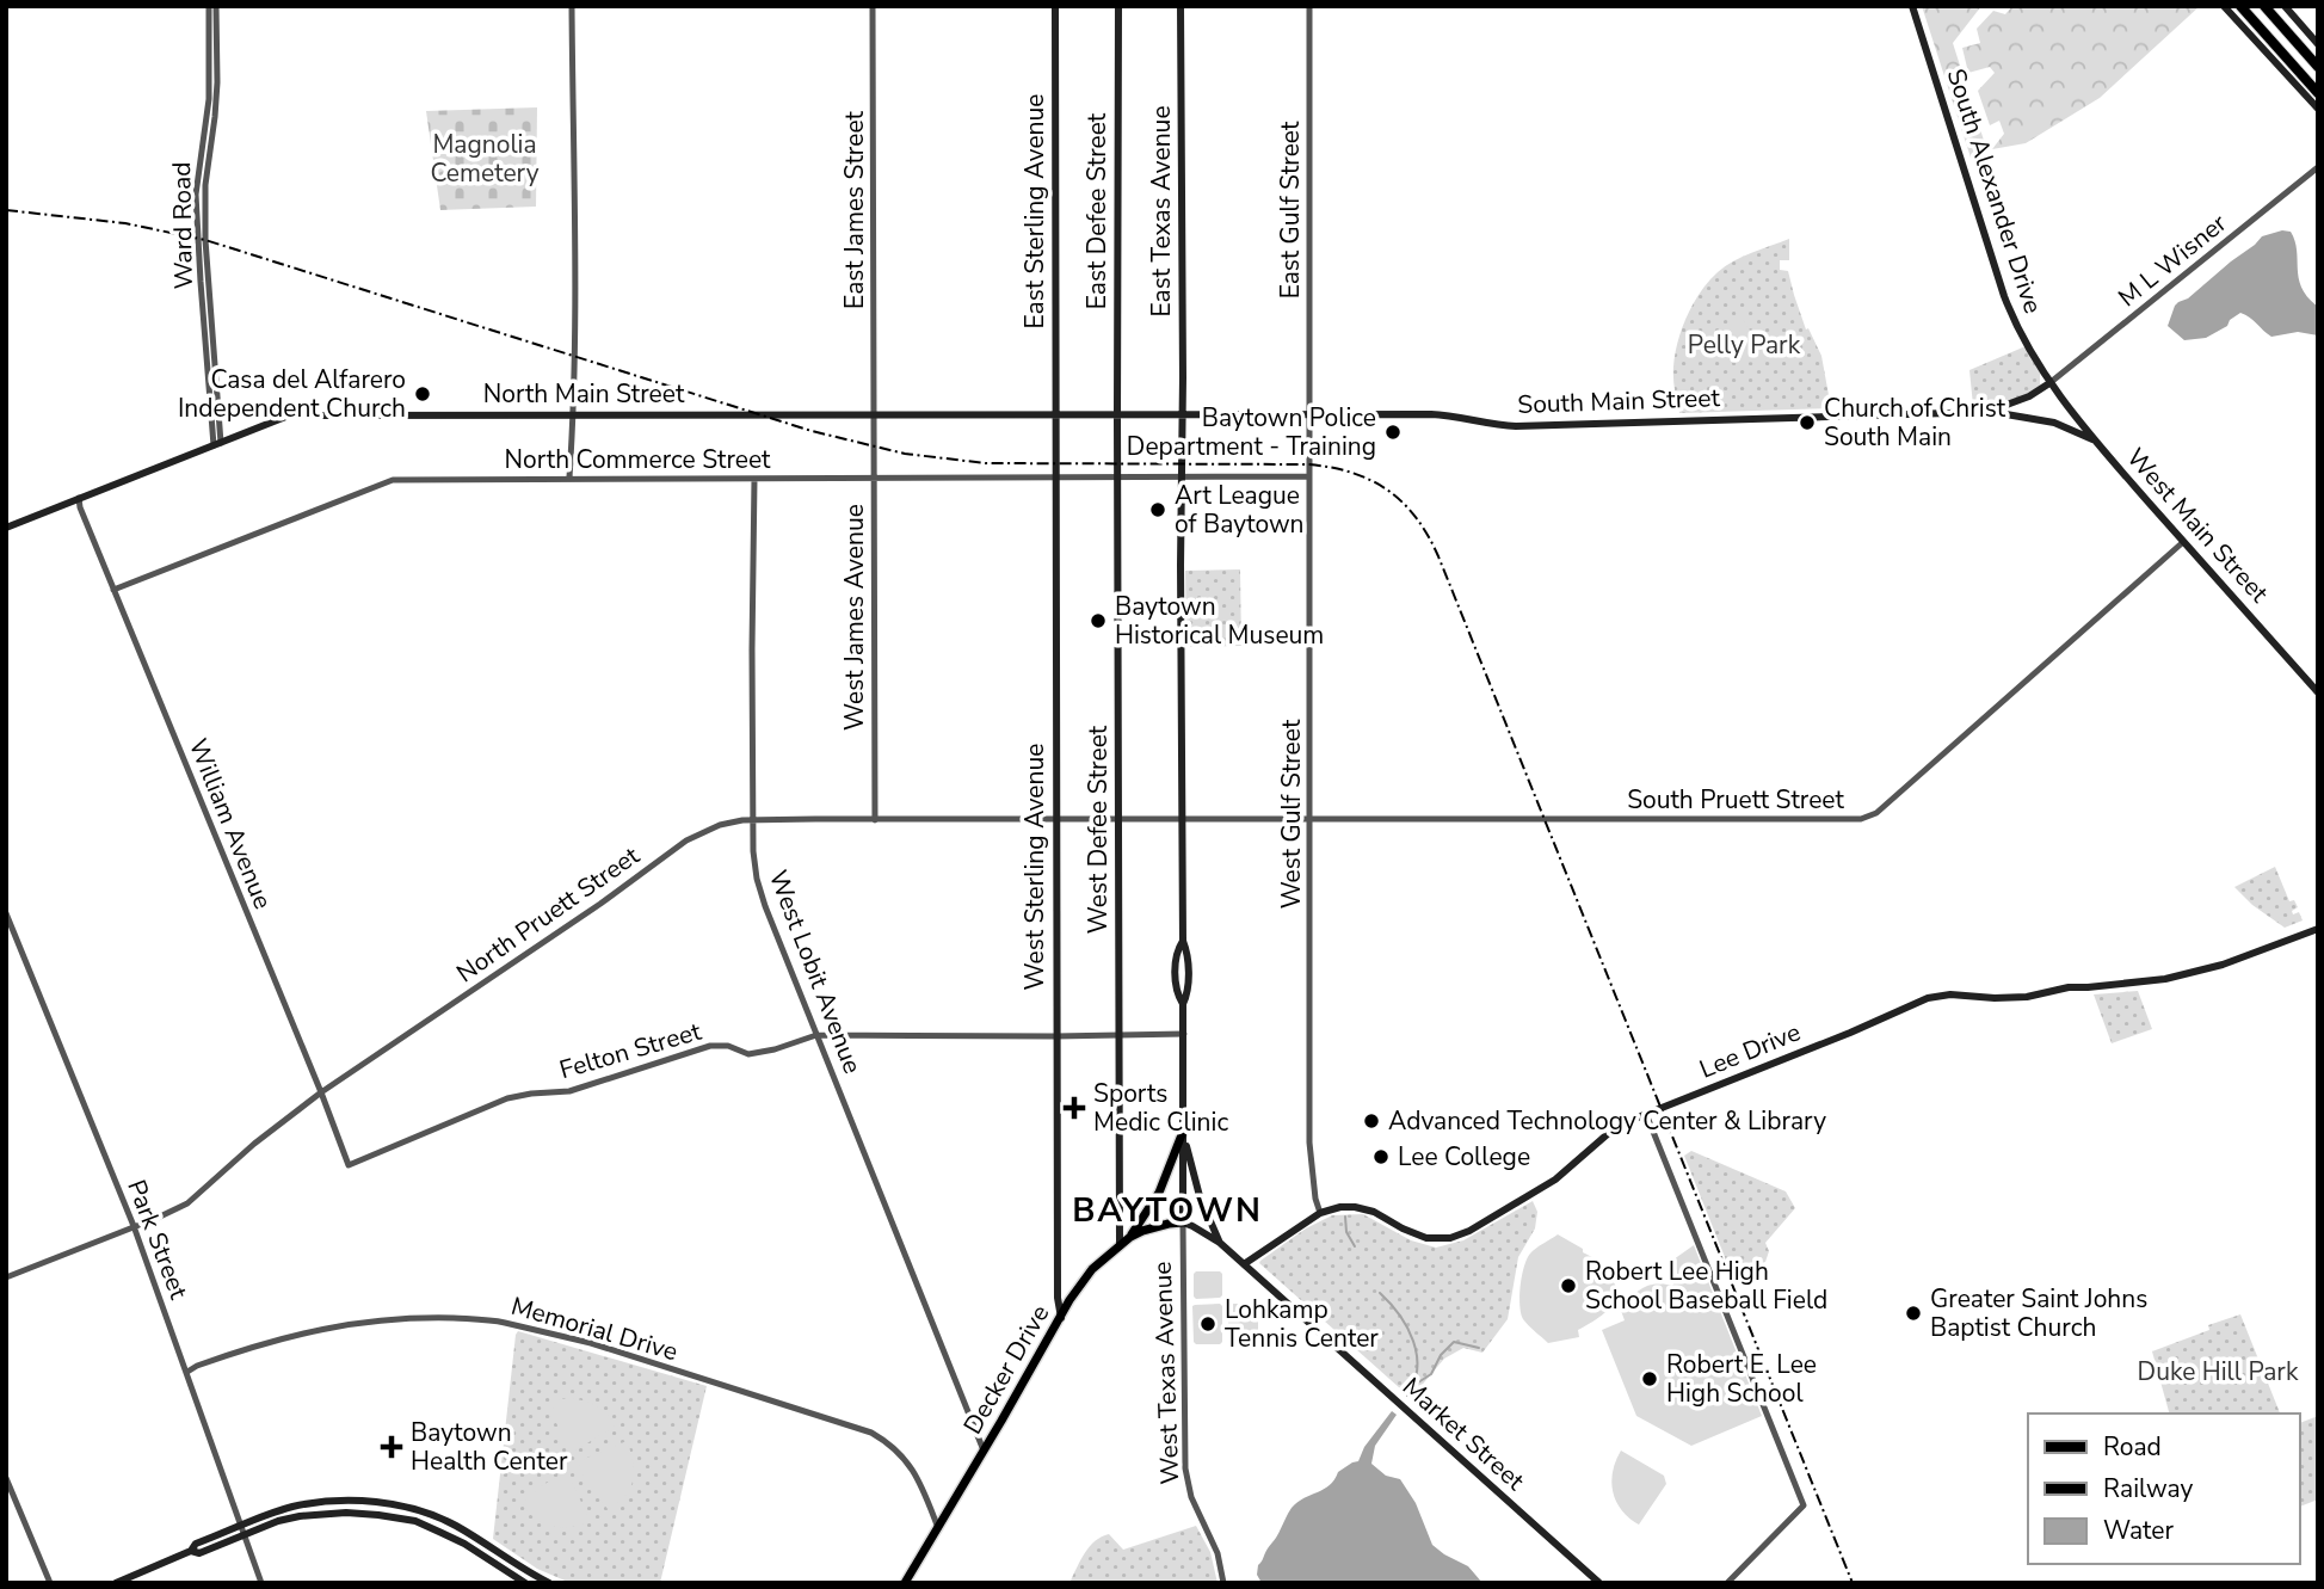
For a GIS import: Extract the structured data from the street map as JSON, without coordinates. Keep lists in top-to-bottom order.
{
  "streets": {
    "main road": [
      "South Alexander Drive",
      "East Sterling Avenue",
      "East Defee Street",
      "East Texas Avenue",
      "North Main Street",
      "South Main Street",
      "West Main Street",
      "West Defee Street",
      "West Sterling Avenue",
      "Lee Drive",
      "Decker Drive",
      "West Texas Avenue",
      "Market Street"
    ],
    "street": [
      "East James Street",
      "East Gulf Street",
      "Ward Road",
      "M L Wisner",
      "North Commerce Street",
      "West James Avenue",
      "South Pruett Street",
      "West Gulf Street",
      "William Avenue",
      "North Pruett Street",
      "West Lobit Avenue",
      "Felton Street",
      "Park Street",
      "Memorial Drive"
    ]
  },
  "crossings": [
    ["South Alexander Drive", "M L Wisner"],
    ["South Alexander Drive", "South Main Street"],
    ["South Alexander Drive", "West Main Street"],
    ["East James Street", "North Main Street"],
    ["East James Street", "West James Avenue"],
    ["East Gulf Street", "South Main Street"],
    ["East Gulf Street", "West Gulf Street"],
    ["East Sterling Avenue", "North Main Street"],
    ["East Sterling Avenue", "West Sterling Avenue"],
    ["East Defee Street", "North Main Street"],
    ["East Defee Street", "West Defee Street"],
    ["East Texas Avenue", "North Main Street"],
    ["East Texas Avenue", "South Main Street"],
    ["East Texas Avenue", "West Texas Avenue"],
    ["Ward Road", "North Main Street"],
    ["M L Wisner", "South Main Street"],
    ["M L Wisner", "West Main Street"],
    ["North Main Street", "South Main Street"],
    ["North Main Street", "West James Avenue"],
    ["North Main Street", "William Avenue"],
    ["North Main Street", "West Defee Street"],
    ["North Main Street", "West Sterling Avenue"],
    ["North Main Street", "West Texas Avenue"],
    ["South Main Street", "West Main Street"],
    ["South Main Street", "West Gulf Street"],
    ["South Main Street", "West Texas Avenue"],
    ["North Commerce Street", "West James Avenue"],
    ["North Commerce Street", "West Gulf Street"],
    ["North Commerce Street", "William Avenue"],
    ["North Commerce Street", "West Defee Street"],
    ["North Commerce Street", "West Sterling Avenue"],
    ["North Commerce Street", "West Lobit Avenue"],
    ["North Commerce Street", "West Texas Avenue"],
    ["West Main Street", "South Pruett Street"],
    ["West James Avenue", "North Pruett Street"],
    ["South Pruett Street", "West Gulf Street"],
    ["South Pruett Street", "North Pruett Street"],
    ["South Pruett Street", "West Texas Avenue"],
    ["West Gulf Street", "Lee Drive"],
    ["William Avenue", "North Pruett Street"],
    ["William Avenue", "Felton Street"],
    ["West Defee Street", "North Pruett Street"],
    ["West Defee Street", "Felton Street"],
    ["West Defee Street", "Decker Drive"],
    ["West Sterling Avenue", "North Pruett Street"],
    ["West Sterling Avenue", "Felton Street"],
    ["West Sterling Avenue", "Decker Drive"],
    ["North Pruett Street", "West Lobit Avenue"],
    ["North Pruett Street", "Park Street"],
    ["North Pruett Street", "West Texas Avenue"],
    ["West Lobit Avenue", "Felton Street"],
    ["West Lobit Avenue", "Decker Drive"],
    ["Felton Street", "West Texas Avenue"],
    ["Lee Drive", "Market Street"],
    ["Park Street", "Memorial Drive"],
    ["Memorial Drive", "Decker Drive"],
    ["Decker Drive", "West Texas Avenue"],
    ["Decker Drive", "Market Street"],
    ["West Texas Avenue", "Market Street"]
  ],
  "districts": ["BAYTOWN"],
  "parks": ["Magnolia Cemetery", "Pelly Park", "Duke Hill Park"],
  "places": {
    "other": [
      "Casa del Alfarero Independent Church",
      "Church of Christ South Main",
      "Baytown Police Department - Training",
      "Art League of Baytown",
      "Baytown Historical Museum",
      "Advanced Technology Center & Library",
      "Lee College",
      "Robert Lee High School Baseball Field",
      "Greater Saint Johns Baptist Church",
      "Lohkamp Tennis Center",
      "Robert E. Lee High School"
    ],
    "health": ["Sports Medic Clinic", "Baytown Health Center"]
  },
  "legend": ["Road", "Railway", "Water"]
}
